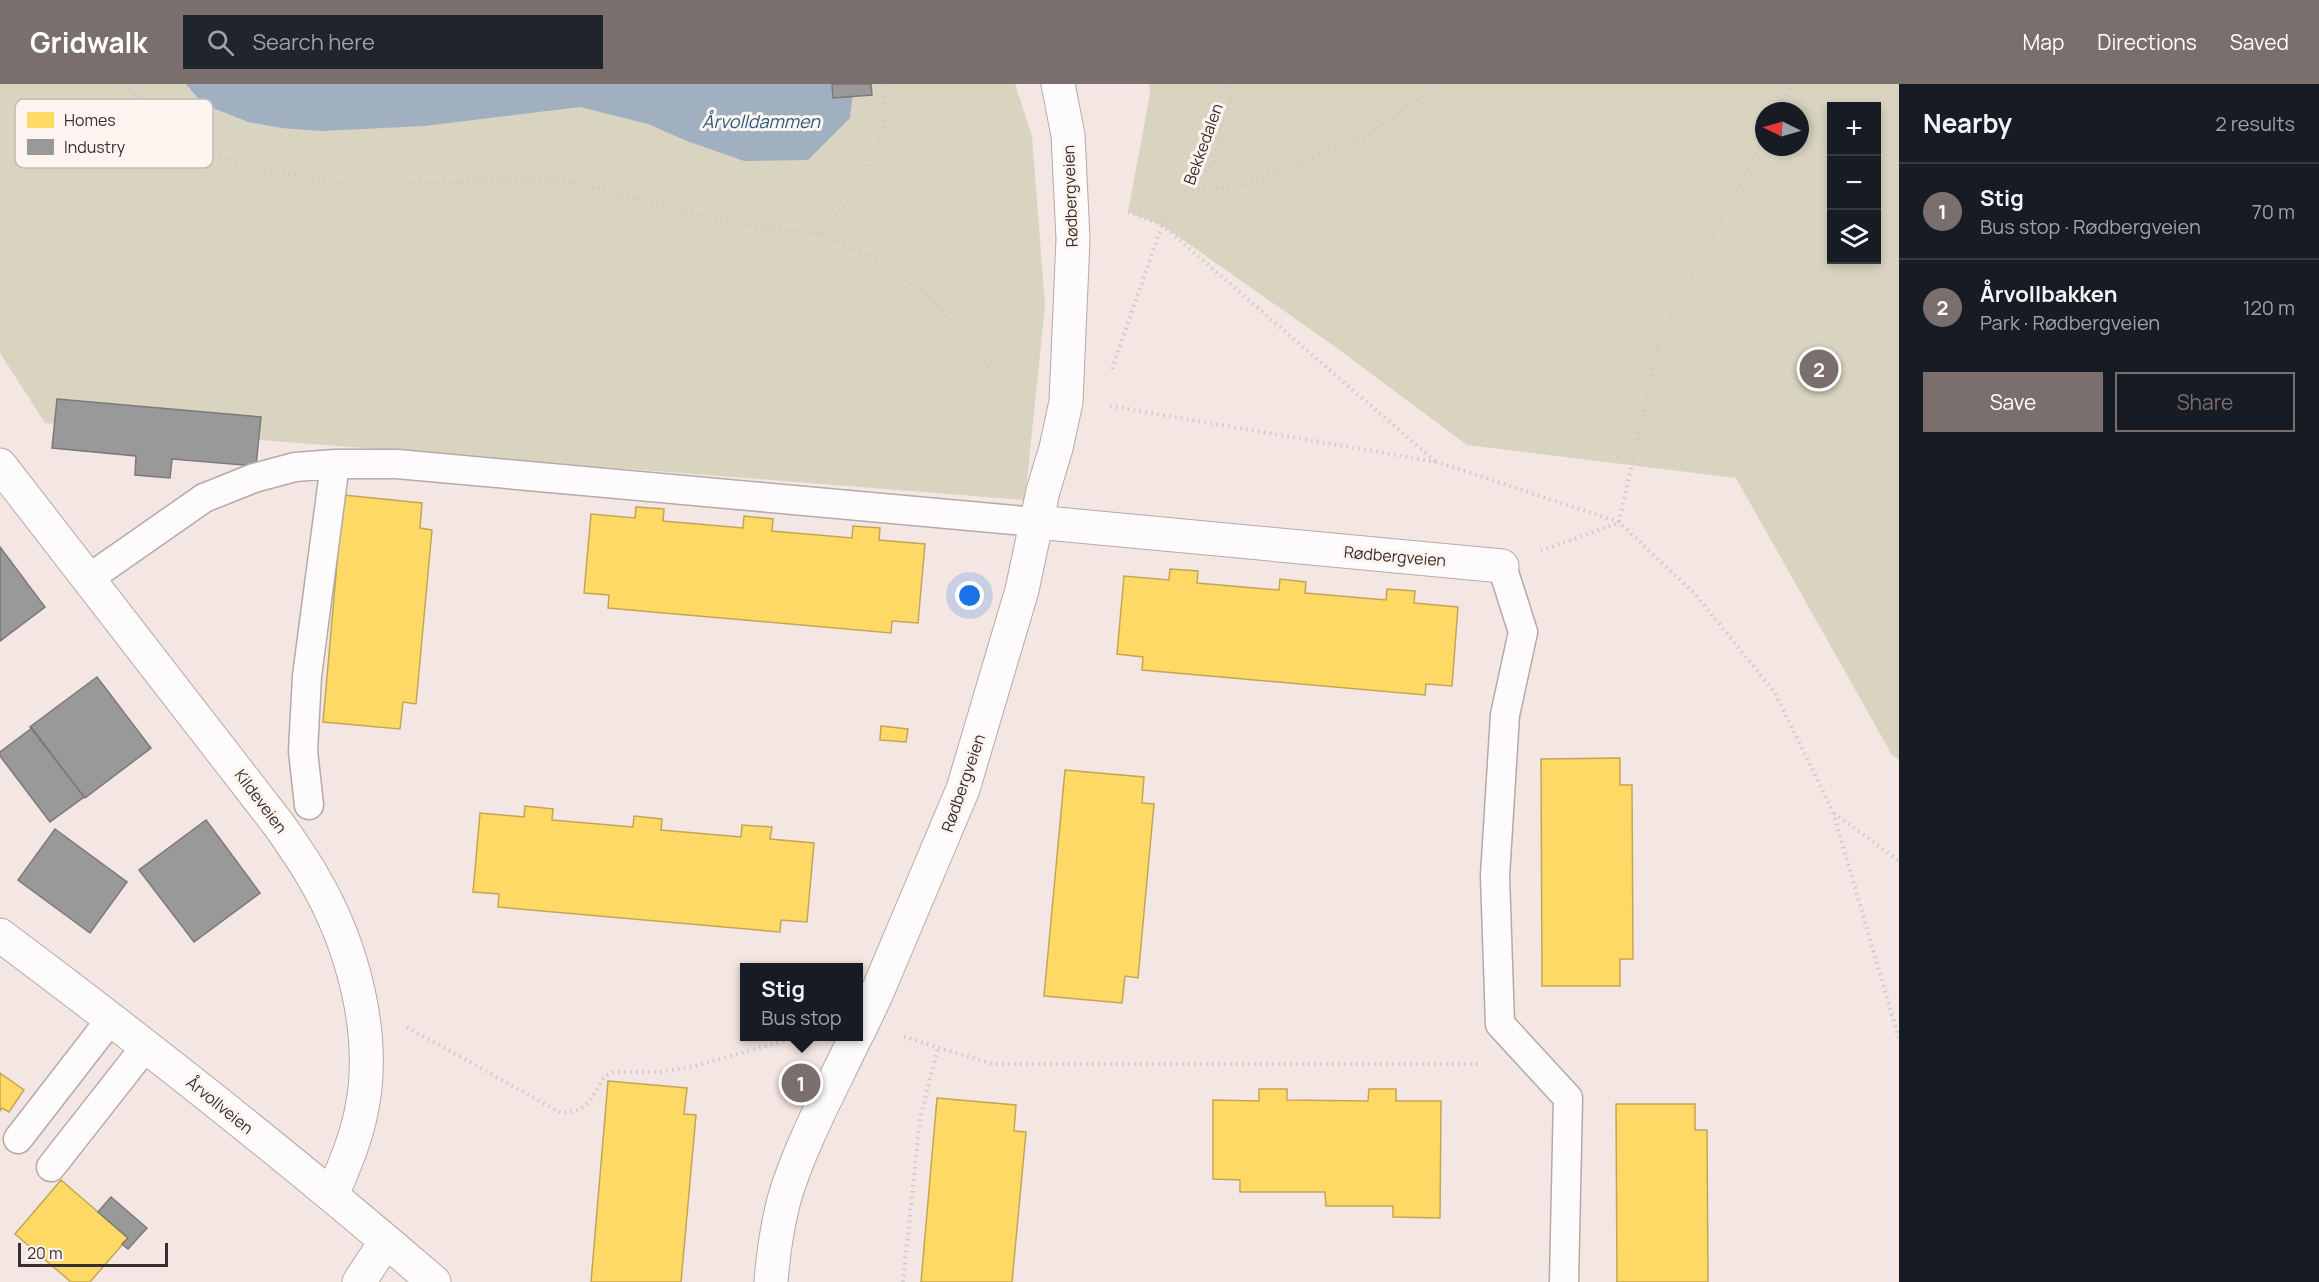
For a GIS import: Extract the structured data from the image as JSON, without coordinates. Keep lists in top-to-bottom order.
{
  "streets": {
    "street": ["Rødbergveien", "Kildeveien", "Årvollveien"],
    "path": ["Bekkedalen"]
  },
  "crossings": [
    ["Kildeveien", "Årvollveien"]
  ],
  "water": ["Årvolldammen"],
  "legend": ["Homes", "Industry"],
  "scale_bar": "20 m",
  "north": "left",
  "page": {
    "header": "Gridwalk",
    "search": "Search here",
    "nav": ["Map", "Directions", "Saved"],
    "heading": ["Nearby", "2 results"],
    "map_buttons": ["+", "−"],
    "list": [
      {
        "mark": "1",
        "name": "Stig",
        "note": "Bus stop · Rødbergveien",
        "value": "70 m"
      },
      {
        "mark": "2",
        "name": "Årvollbakken",
        "note": "Park · Rødbergveien",
        "value": "120 m"
      }
    ],
    "pins": ["2", "1"],
    "buttons": ["Save", "Share"],
    "popup": ["Stig", "Bus stop"],
    "scale": "20 m"
  }
}
